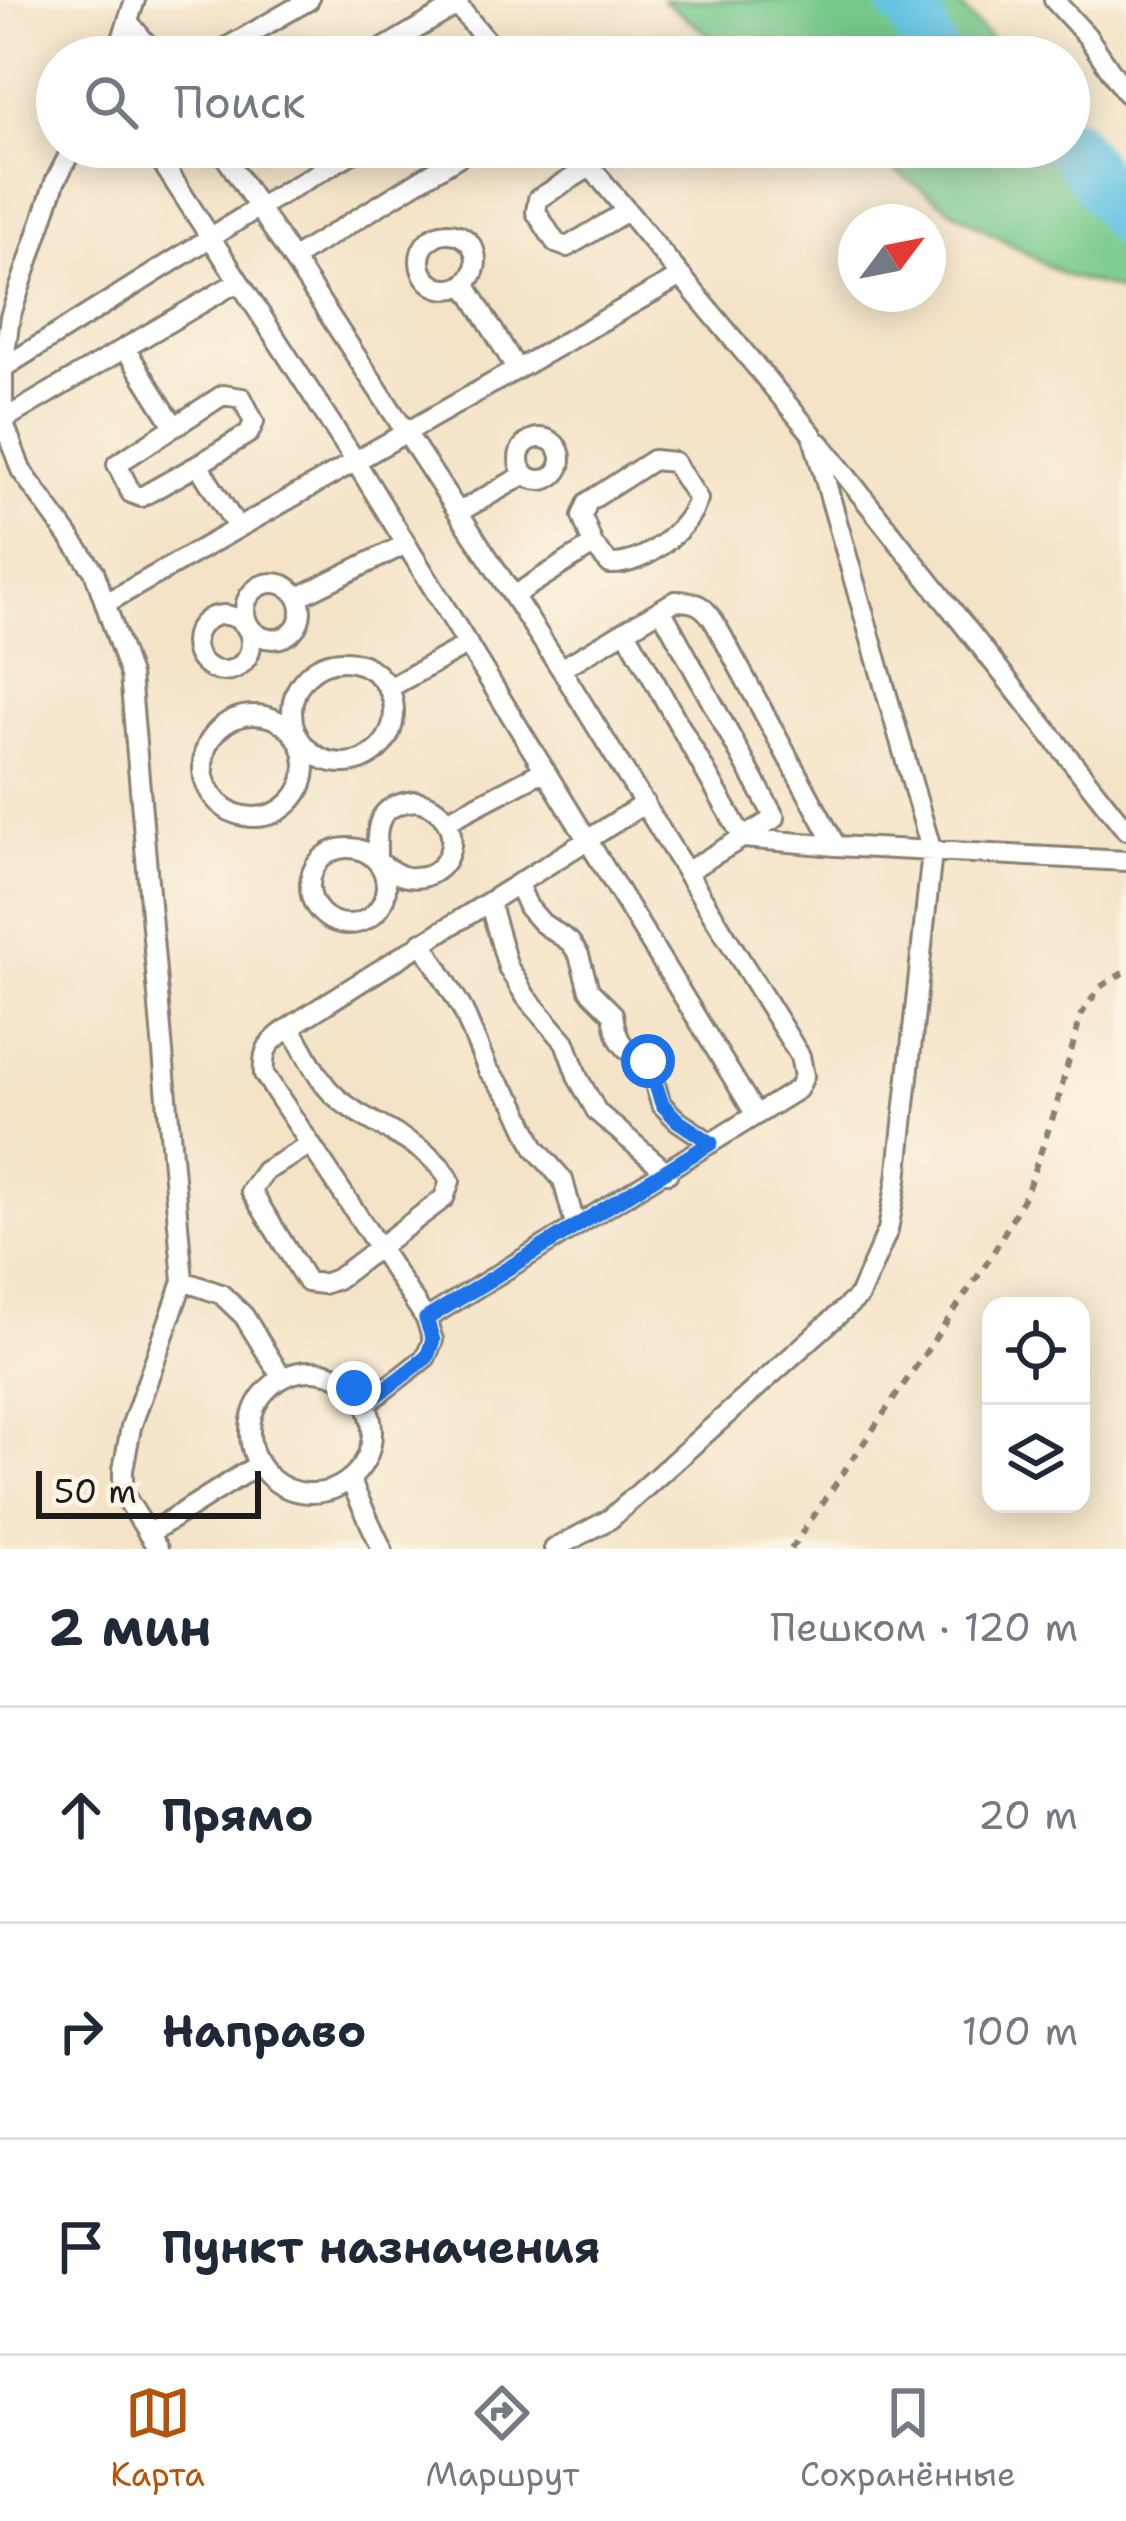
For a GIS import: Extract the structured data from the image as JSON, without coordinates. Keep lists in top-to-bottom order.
{
  "scale_bar": "50 m",
  "north": "top right",
  "page": {
    "search": "Поиск",
    "scale": "50 m",
    "heading": ["2 мин", "Пешком · 120 m"],
    "list": [
      ["Прямо", "20 m"],
      ["Направо", "100 m"],
      "Пункт назначения"
    ],
    "nav": ["Карта", "Маршрут", "Сохранённые"]
  }
}
